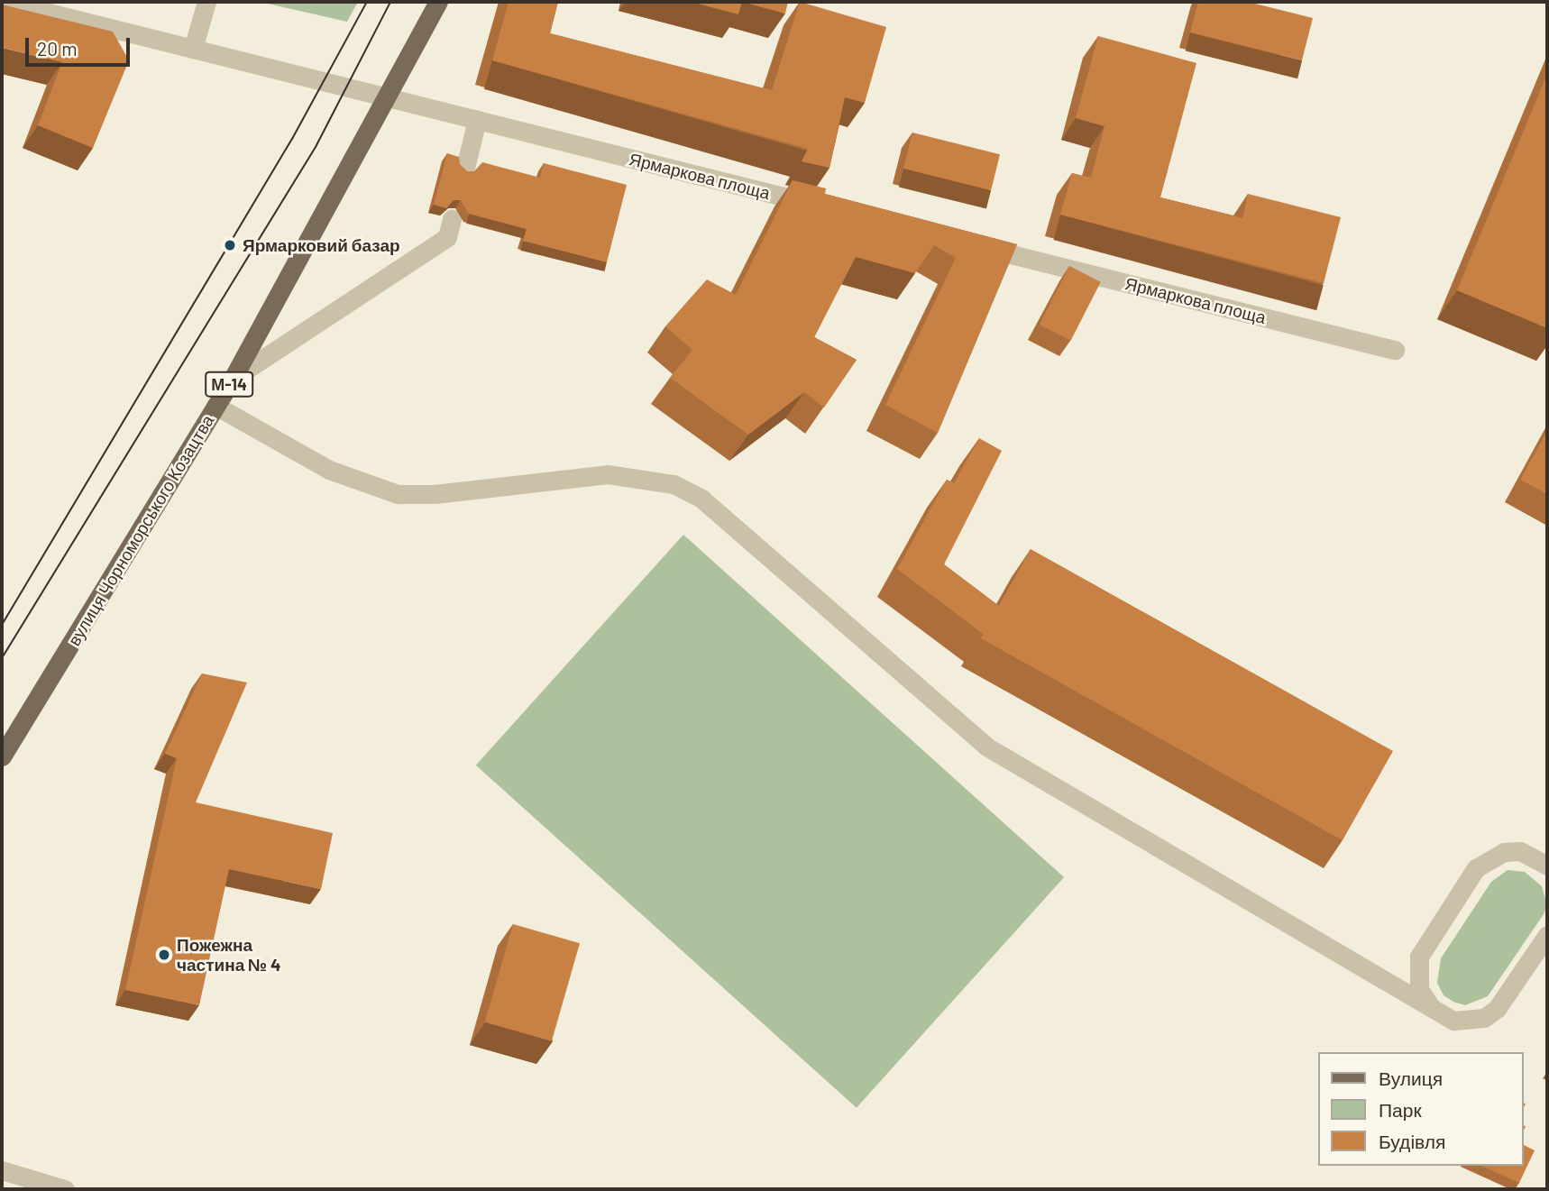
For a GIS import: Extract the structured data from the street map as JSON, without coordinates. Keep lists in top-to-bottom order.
{
  "streets": {
    "main road": ["М-14", "вулиця Чорноморського Козацтва"],
    "street": ["Ярмаркова площа"]
  },
  "crossings": [
    ["Ярмаркова площа", "вулиця Чорноморського Козацтва"]
  ],
  "places": ["Ярмарковий базар", "Пожежна частина № 4"],
  "legend": ["Вулиця", "Парк", "Будівля"],
  "scale_bar": "20 m"
}
